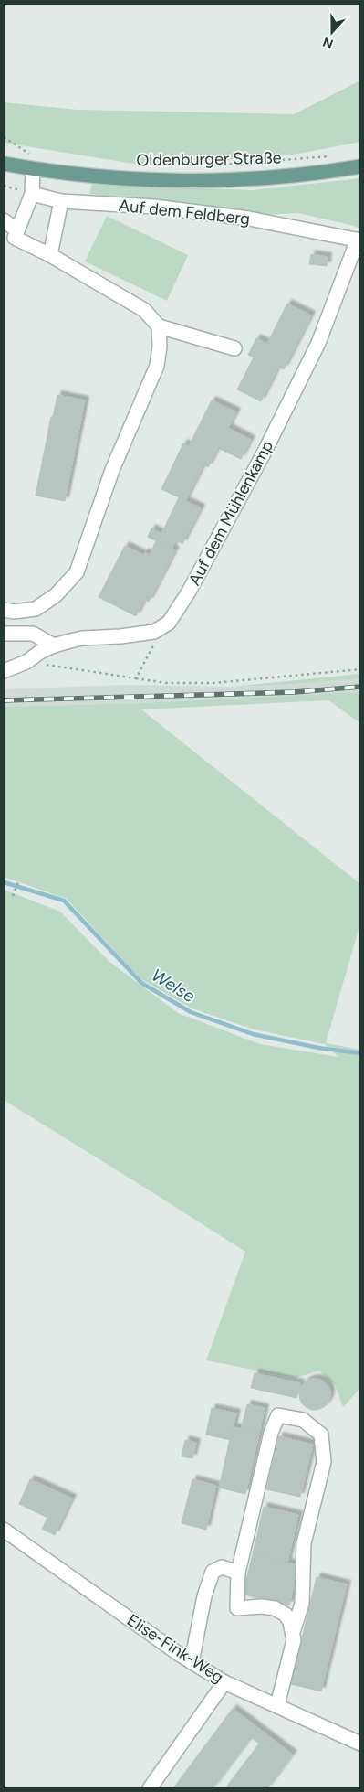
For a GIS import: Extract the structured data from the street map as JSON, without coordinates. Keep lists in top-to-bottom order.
{
  "streets": {
    "main road": ["Oldenburger Straße"],
    "street": ["Auf dem Feldberg", "Auf dem Mühlenkamp", "Elise-Fink-Weg"]
  },
  "crossings": [
    ["Auf dem Feldberg", "Auf dem Mühlenkamp"]
  ],
  "water": ["Welse"],
  "north": "bottom"
}
